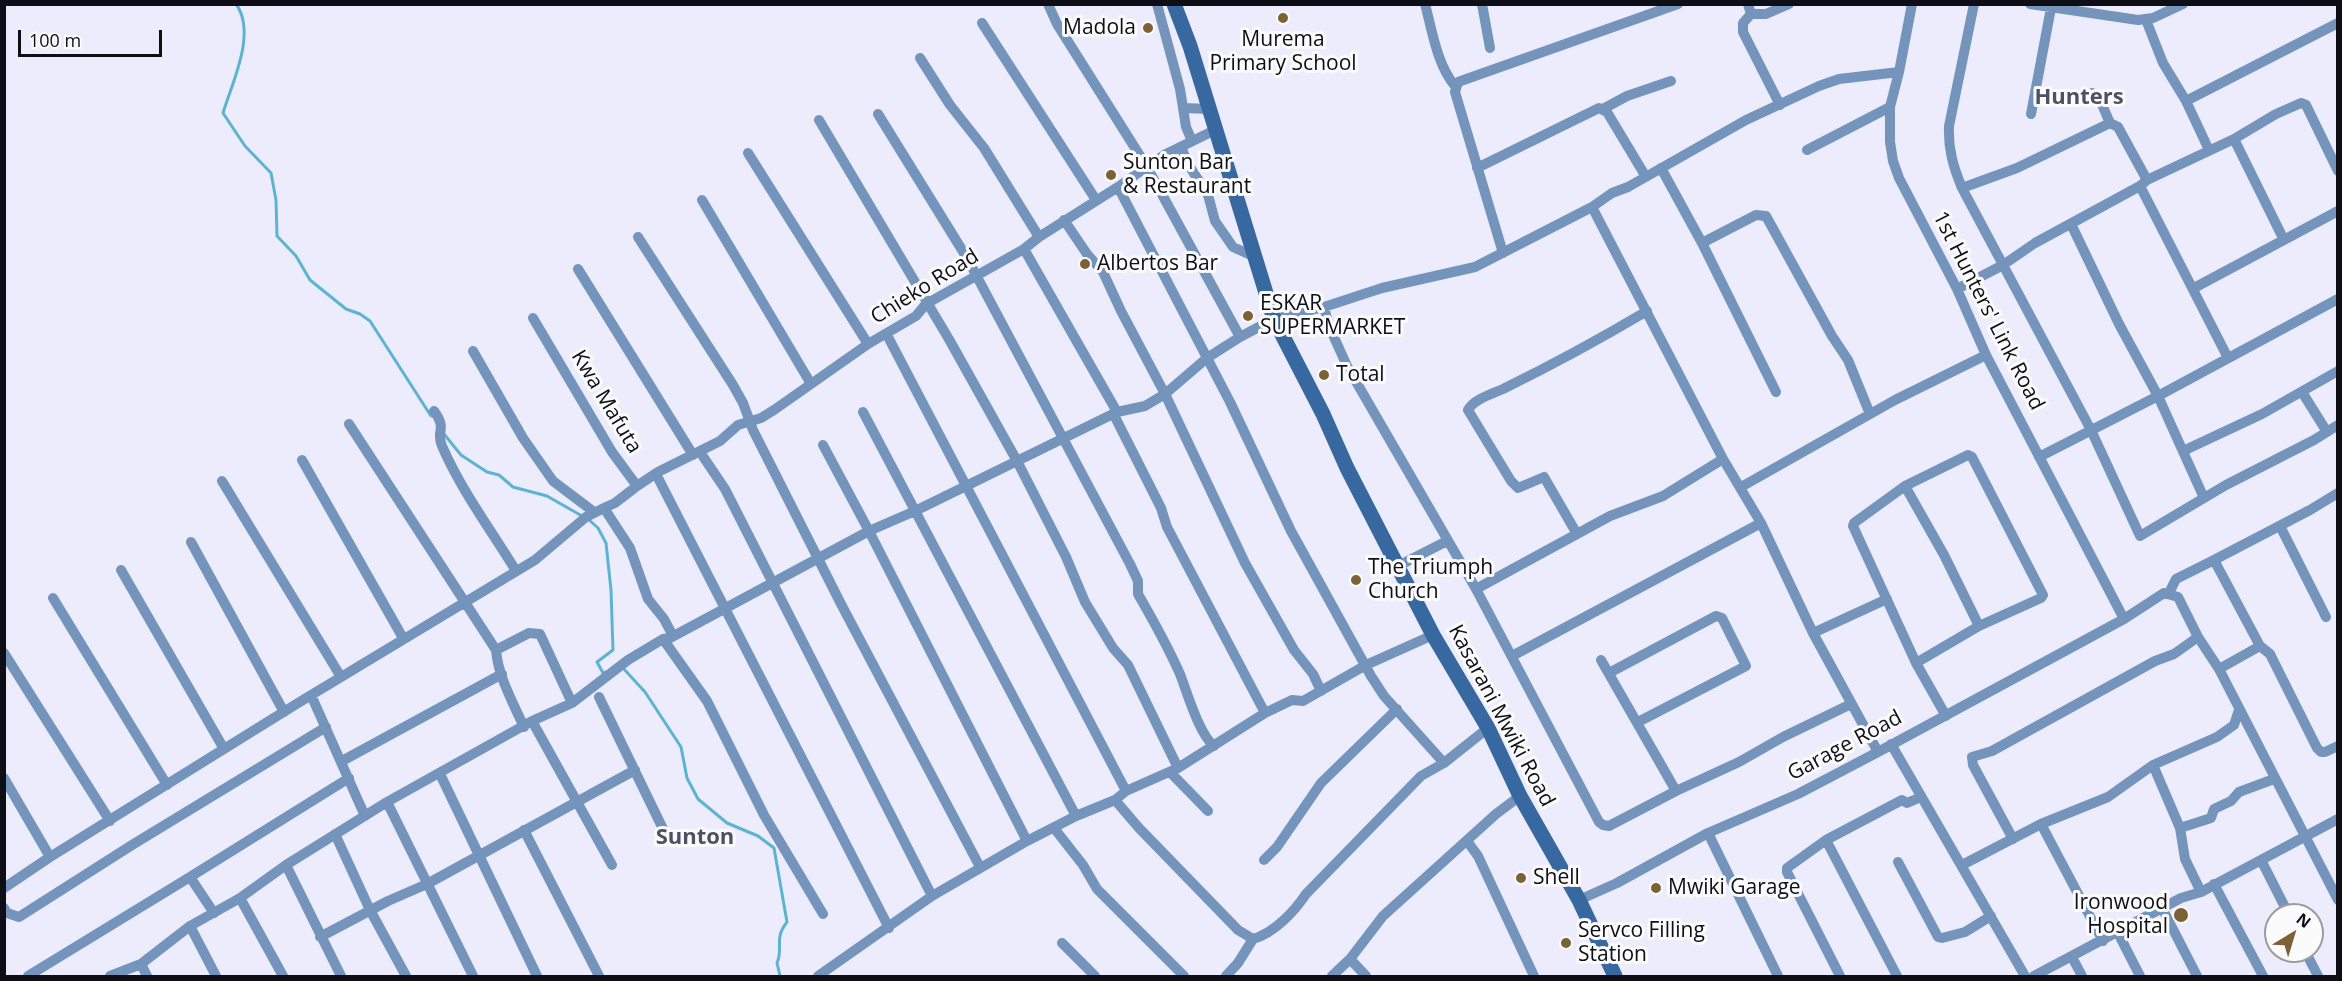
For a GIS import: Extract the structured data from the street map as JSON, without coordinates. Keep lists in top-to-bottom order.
{
  "streets": {
    "main road": ["Kasarani Mwiki Road"],
    "street": [
      "Chieko Road",
      "1st Hunters' Link Road",
      "Kwa Mafuta",
      "Garage Road"
    ]
  },
  "crossings": [
    ["Chieko Road", "Kwa Mafuta"],
    ["Chieko Road", "Kasarani Mwiki Road"],
    ["1st Hunters' Link Road", "Garage Road"],
    ["Kasarani Mwiki Road", "Garage Road"]
  ],
  "districts": ["Hunters", "Sunton"],
  "places": [
    "Murema Primary School",
    "Madola",
    "Sunton Bar & Restaurant",
    "Albertos Bar",
    "ESKAR SUPERMARKET",
    "Total",
    "The Triumph Church",
    "Shell",
    "Mwiki Garage",
    "Ironwood Hospital",
    "Servco Filling Station"
  ],
  "scale_bar": "100 m",
  "north": "top right"
}
